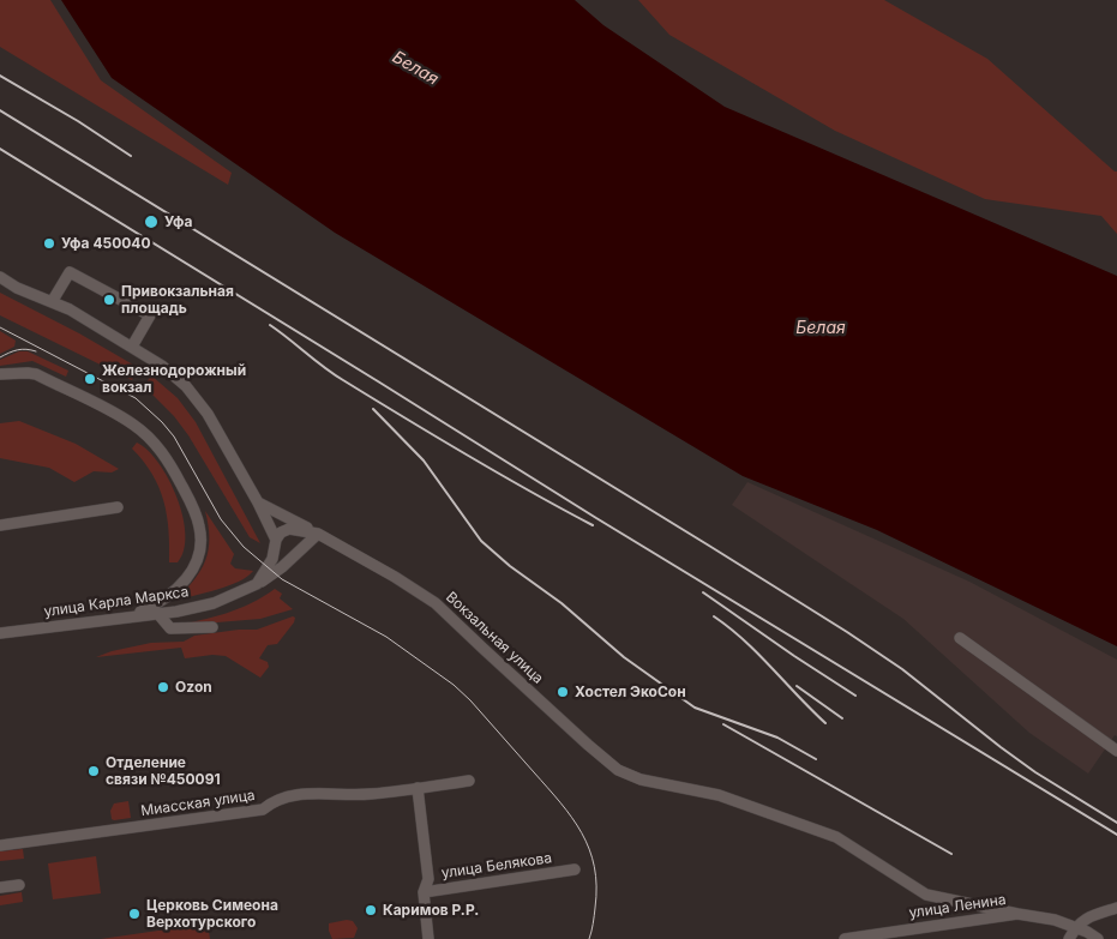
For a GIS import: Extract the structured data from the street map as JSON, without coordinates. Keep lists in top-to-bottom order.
{
  "streets": {
    "street": [
      "улица Карла Маркса",
      "Вокзальная улица",
      "Миасская улица",
      "улица Белякова",
      "улица Ленина"
    ]
  },
  "crossings": [
    ["улица Карла Маркса", "Вокзальная улица"],
    ["Вокзальная улица", "улица Ленина"]
  ],
  "water": ["Белая"],
  "places": [
    "Уфа",
    "Уфа 450040",
    "Привокзальная площадь",
    "Железнодорожный вокзал",
    "Ozon",
    "Хостел ЭкоСон",
    "Отделение связи №450091",
    "Каримов Р.Р.",
    "Церковь Симеона Верхотурского"
  ]
}
